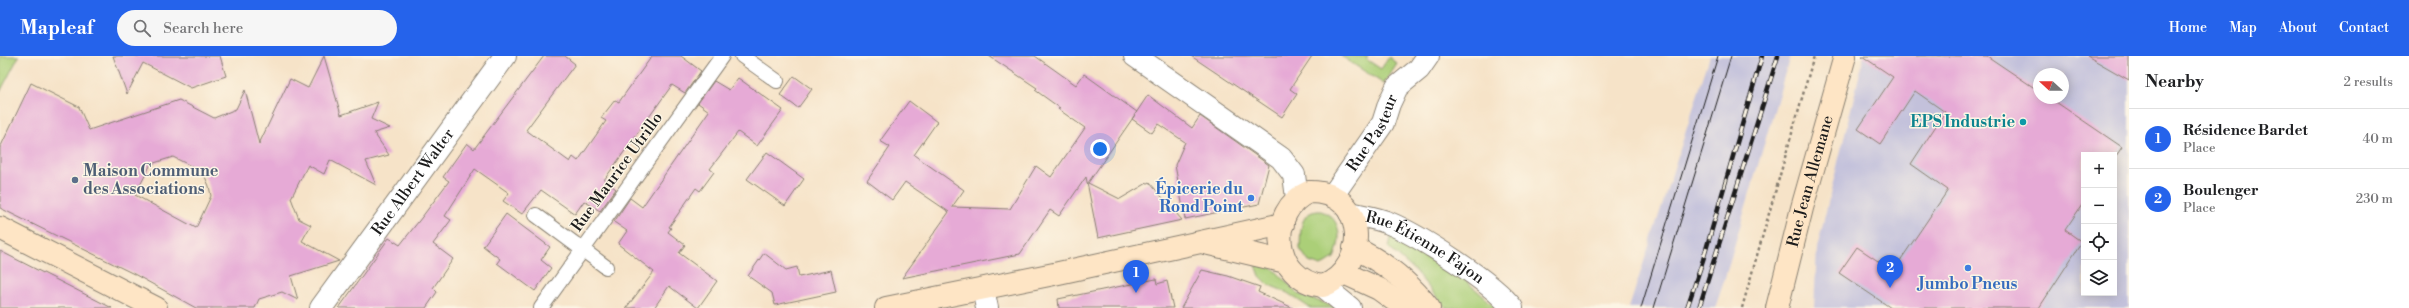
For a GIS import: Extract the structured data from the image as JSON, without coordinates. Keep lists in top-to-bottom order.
{
  "streets": {
    "street": [
      "Rue Pasteur",
      "Rue Albert Walter",
      "Rue Jean Allemane",
      "Rue Étienne Fajon"
    ],
    "lane": ["Rue Maurice Utrillo"]
  },
  "crossings": [
    ["Rue Pasteur", "Rue Étienne Fajon"]
  ],
  "places": [
    "EPS Industrie",
    "Maison Commune des Associations",
    "Épicerie du Rond Point",
    "Jumbo Pneus"
  ],
  "north": "left",
  "page": {
    "header": "Mapleaf",
    "search": "Search here",
    "nav": [
      "Home",
      "Map",
      "About",
      "Contact"
    ],
    "heading": ["Nearby", "2 results"],
    "list": [
      {
        "mark": "1",
        "name": "Résidence Bardet",
        "note": "Place",
        "value": "40 m"
      },
      {
        "mark": "2",
        "name": "Boulenger",
        "note": "Place",
        "value": "230 m"
      }
    ],
    "map_buttons": ["+", "−"],
    "pins": ["2", "1"]
  }
}
